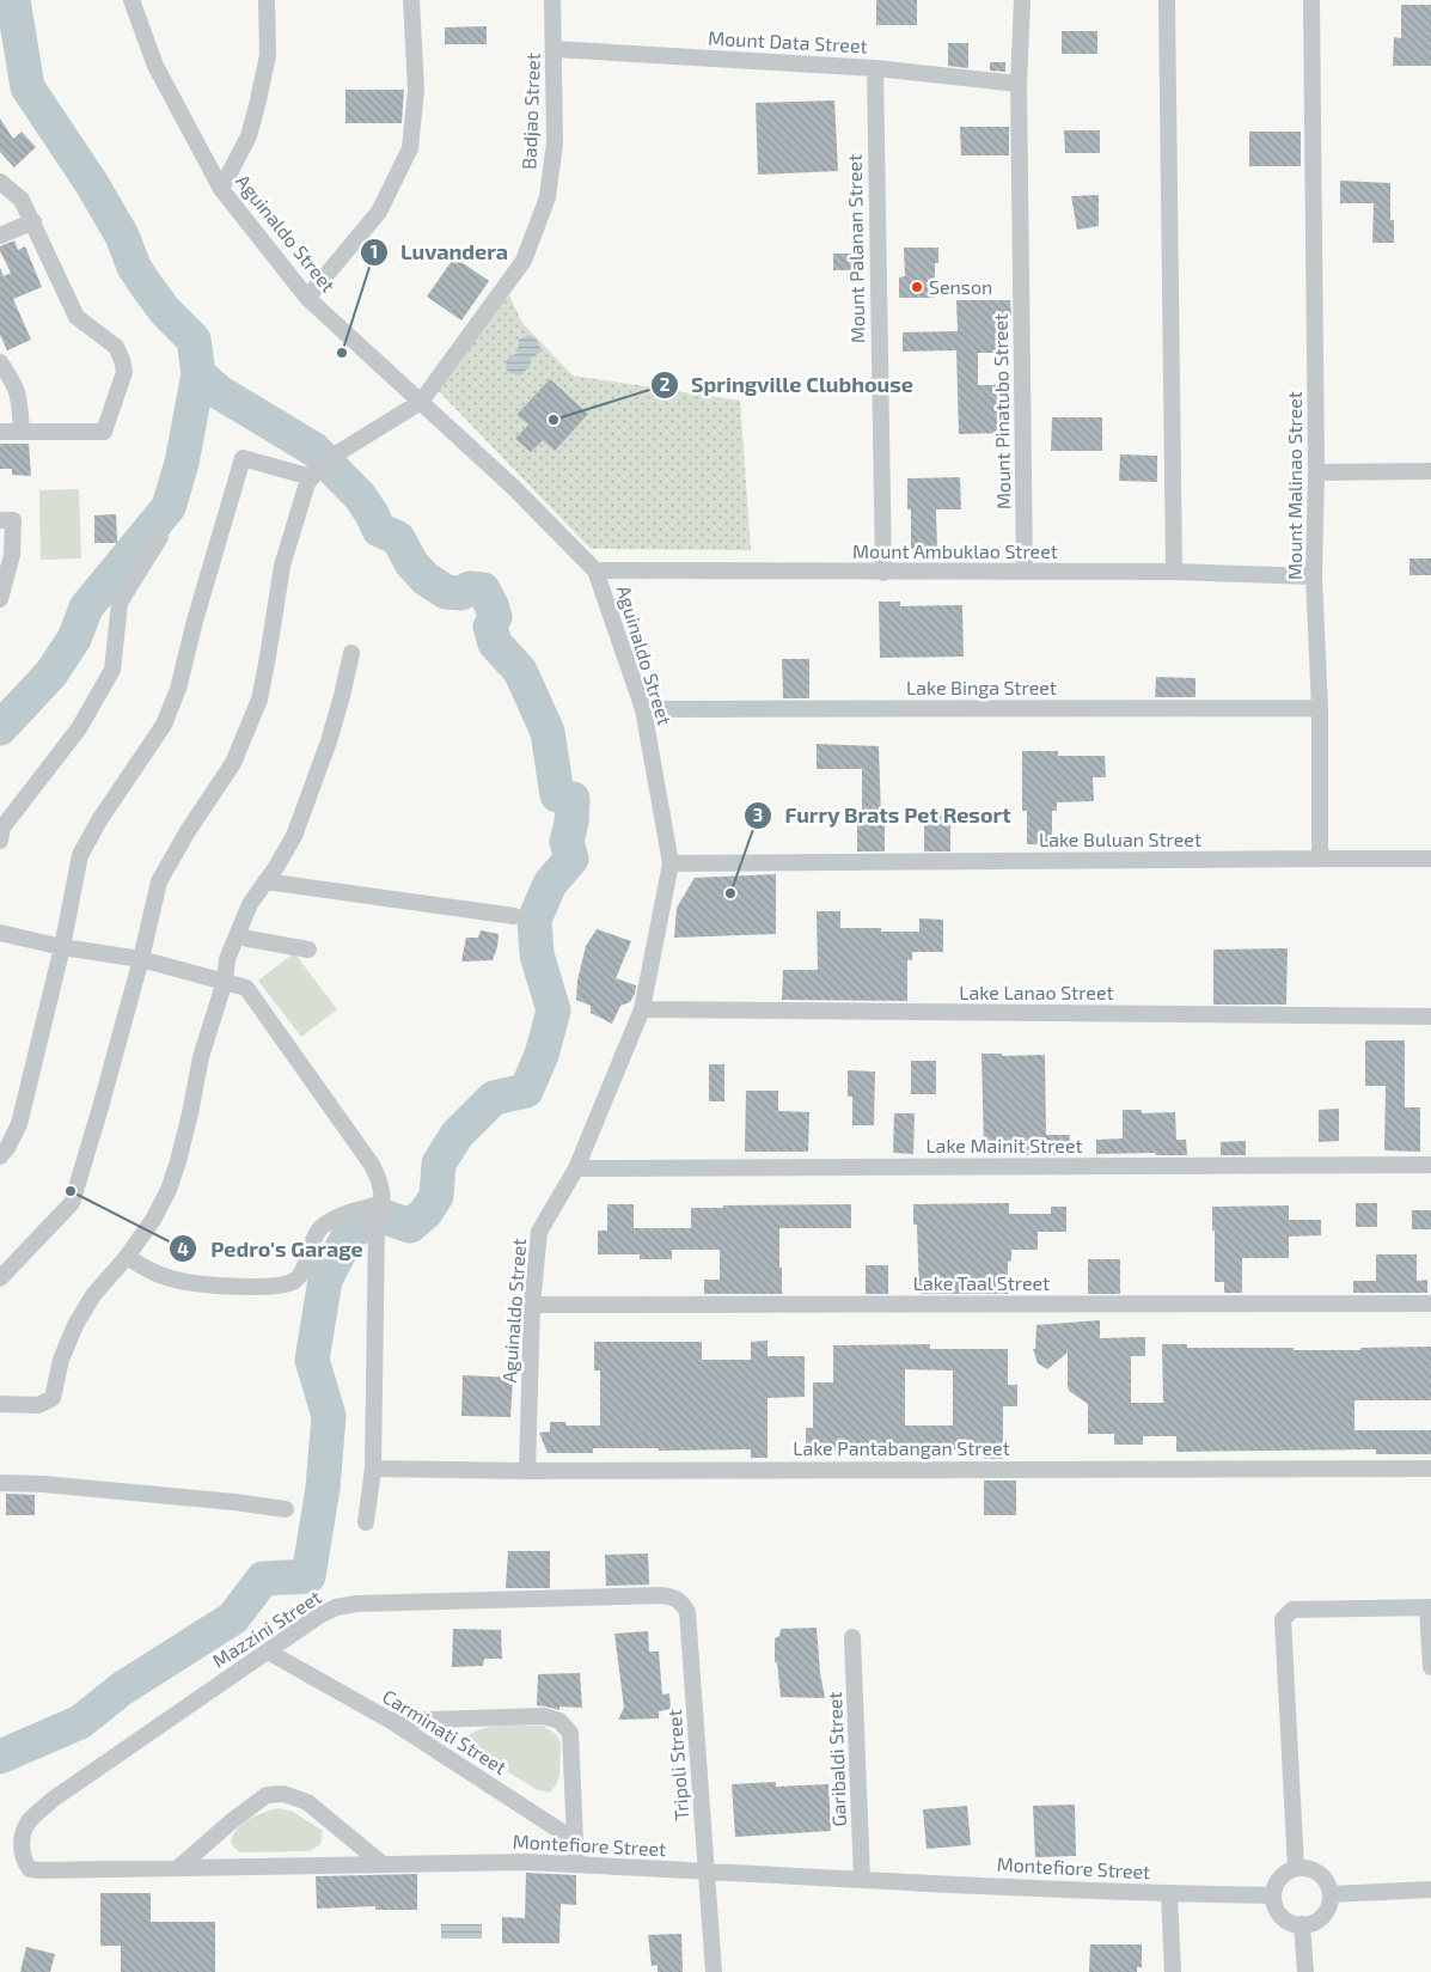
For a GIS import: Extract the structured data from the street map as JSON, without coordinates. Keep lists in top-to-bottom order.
{
  "streets": {
    "street": [
      "Mount Data Street",
      "Badjao Street",
      "Aguinaldo Street",
      "Mount Palanan Street",
      "Mount Pinatubo Street",
      "Mount Malinao Street",
      "Mount Ambuklao Street",
      "Lake Binga Street",
      "Lake Buluan Street",
      "Lake Lanao Street",
      "Lake Mainit Street",
      "Lake Taal Street",
      "Lake Pantabangan Street",
      "Mazzini Street",
      "Carminati Street",
      "Garibaldi Street",
      "Tripoli Street",
      "Montefiore Street"
    ]
  },
  "crossings": [
    ["Mount Data Street", "Badjao Street"],
    ["Mount Data Street", "Mount Palanan Street"],
    ["Mount Data Street", "Mount Pinatubo Street"],
    ["Badjao Street", "Aguinaldo Street"],
    ["Aguinaldo Street", "Mount Ambuklao Street"],
    ["Aguinaldo Street", "Lake Binga Street"],
    ["Aguinaldo Street", "Lake Buluan Street"],
    ["Aguinaldo Street", "Lake Lanao Street"],
    ["Aguinaldo Street", "Lake Mainit Street"],
    ["Aguinaldo Street", "Lake Taal Street"],
    ["Aguinaldo Street", "Lake Pantabangan Street"],
    ["Mount Palanan Street", "Mount Ambuklao Street"],
    ["Mount Pinatubo Street", "Mount Ambuklao Street"],
    ["Mount Malinao Street", "Mount Ambuklao Street"],
    ["Mount Malinao Street", "Lake Binga Street"],
    ["Mount Malinao Street", "Lake Buluan Street"],
    ["Mazzini Street", "Carminati Street"],
    ["Mazzini Street", "Tripoli Street"],
    ["Mazzini Street", "Montefiore Street"],
    ["Garibaldi Street", "Montefiore Street"],
    ["Tripoli Street", "Montefiore Street"]
  ],
  "places": [
    "Senson",
    "Luvandera",
    "Springville Clubhouse",
    "Furry Brats Pet Resort",
    "Pedro's Garage"
  ]
}
